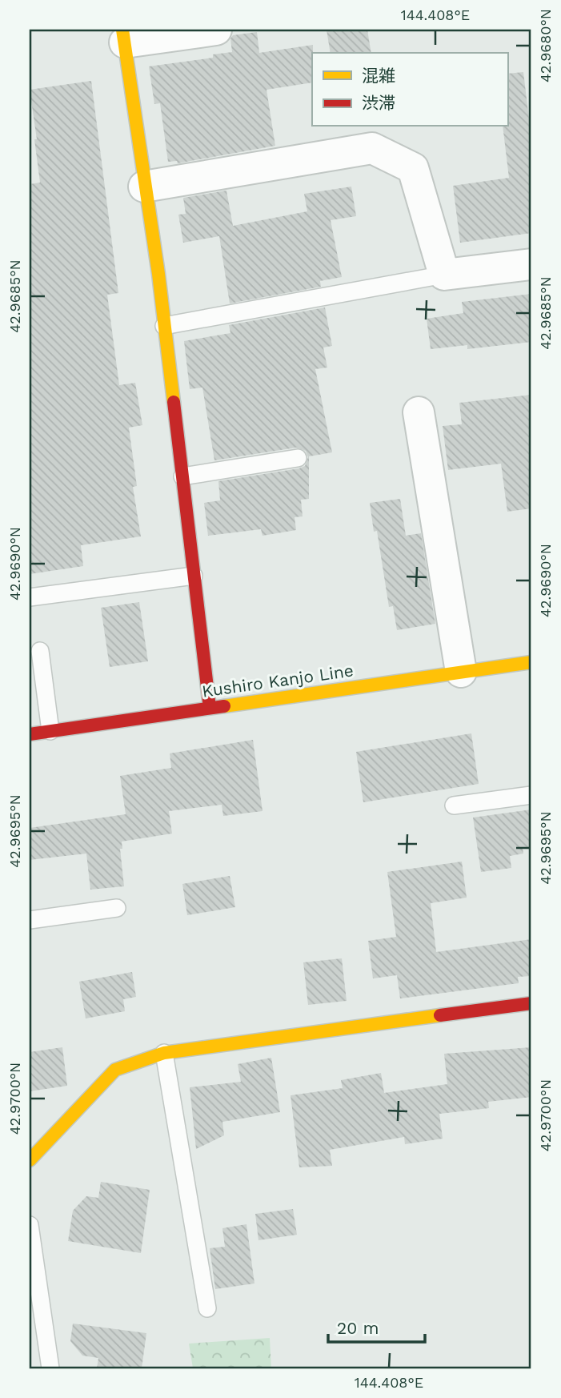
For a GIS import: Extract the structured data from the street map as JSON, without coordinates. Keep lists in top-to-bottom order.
{
  "streets": {
    "street": ["Kushiro Kanjo Line"]
  },
  "legend": ["混雑", "渋滞"],
  "scale_bar": "20 m",
  "coordinates": [
    "144.408°E",
    "42.9680°N",
    "42.9685°N",
    "42.9690°N",
    "42.9695°N",
    "42.9700°N"
  ]
}
